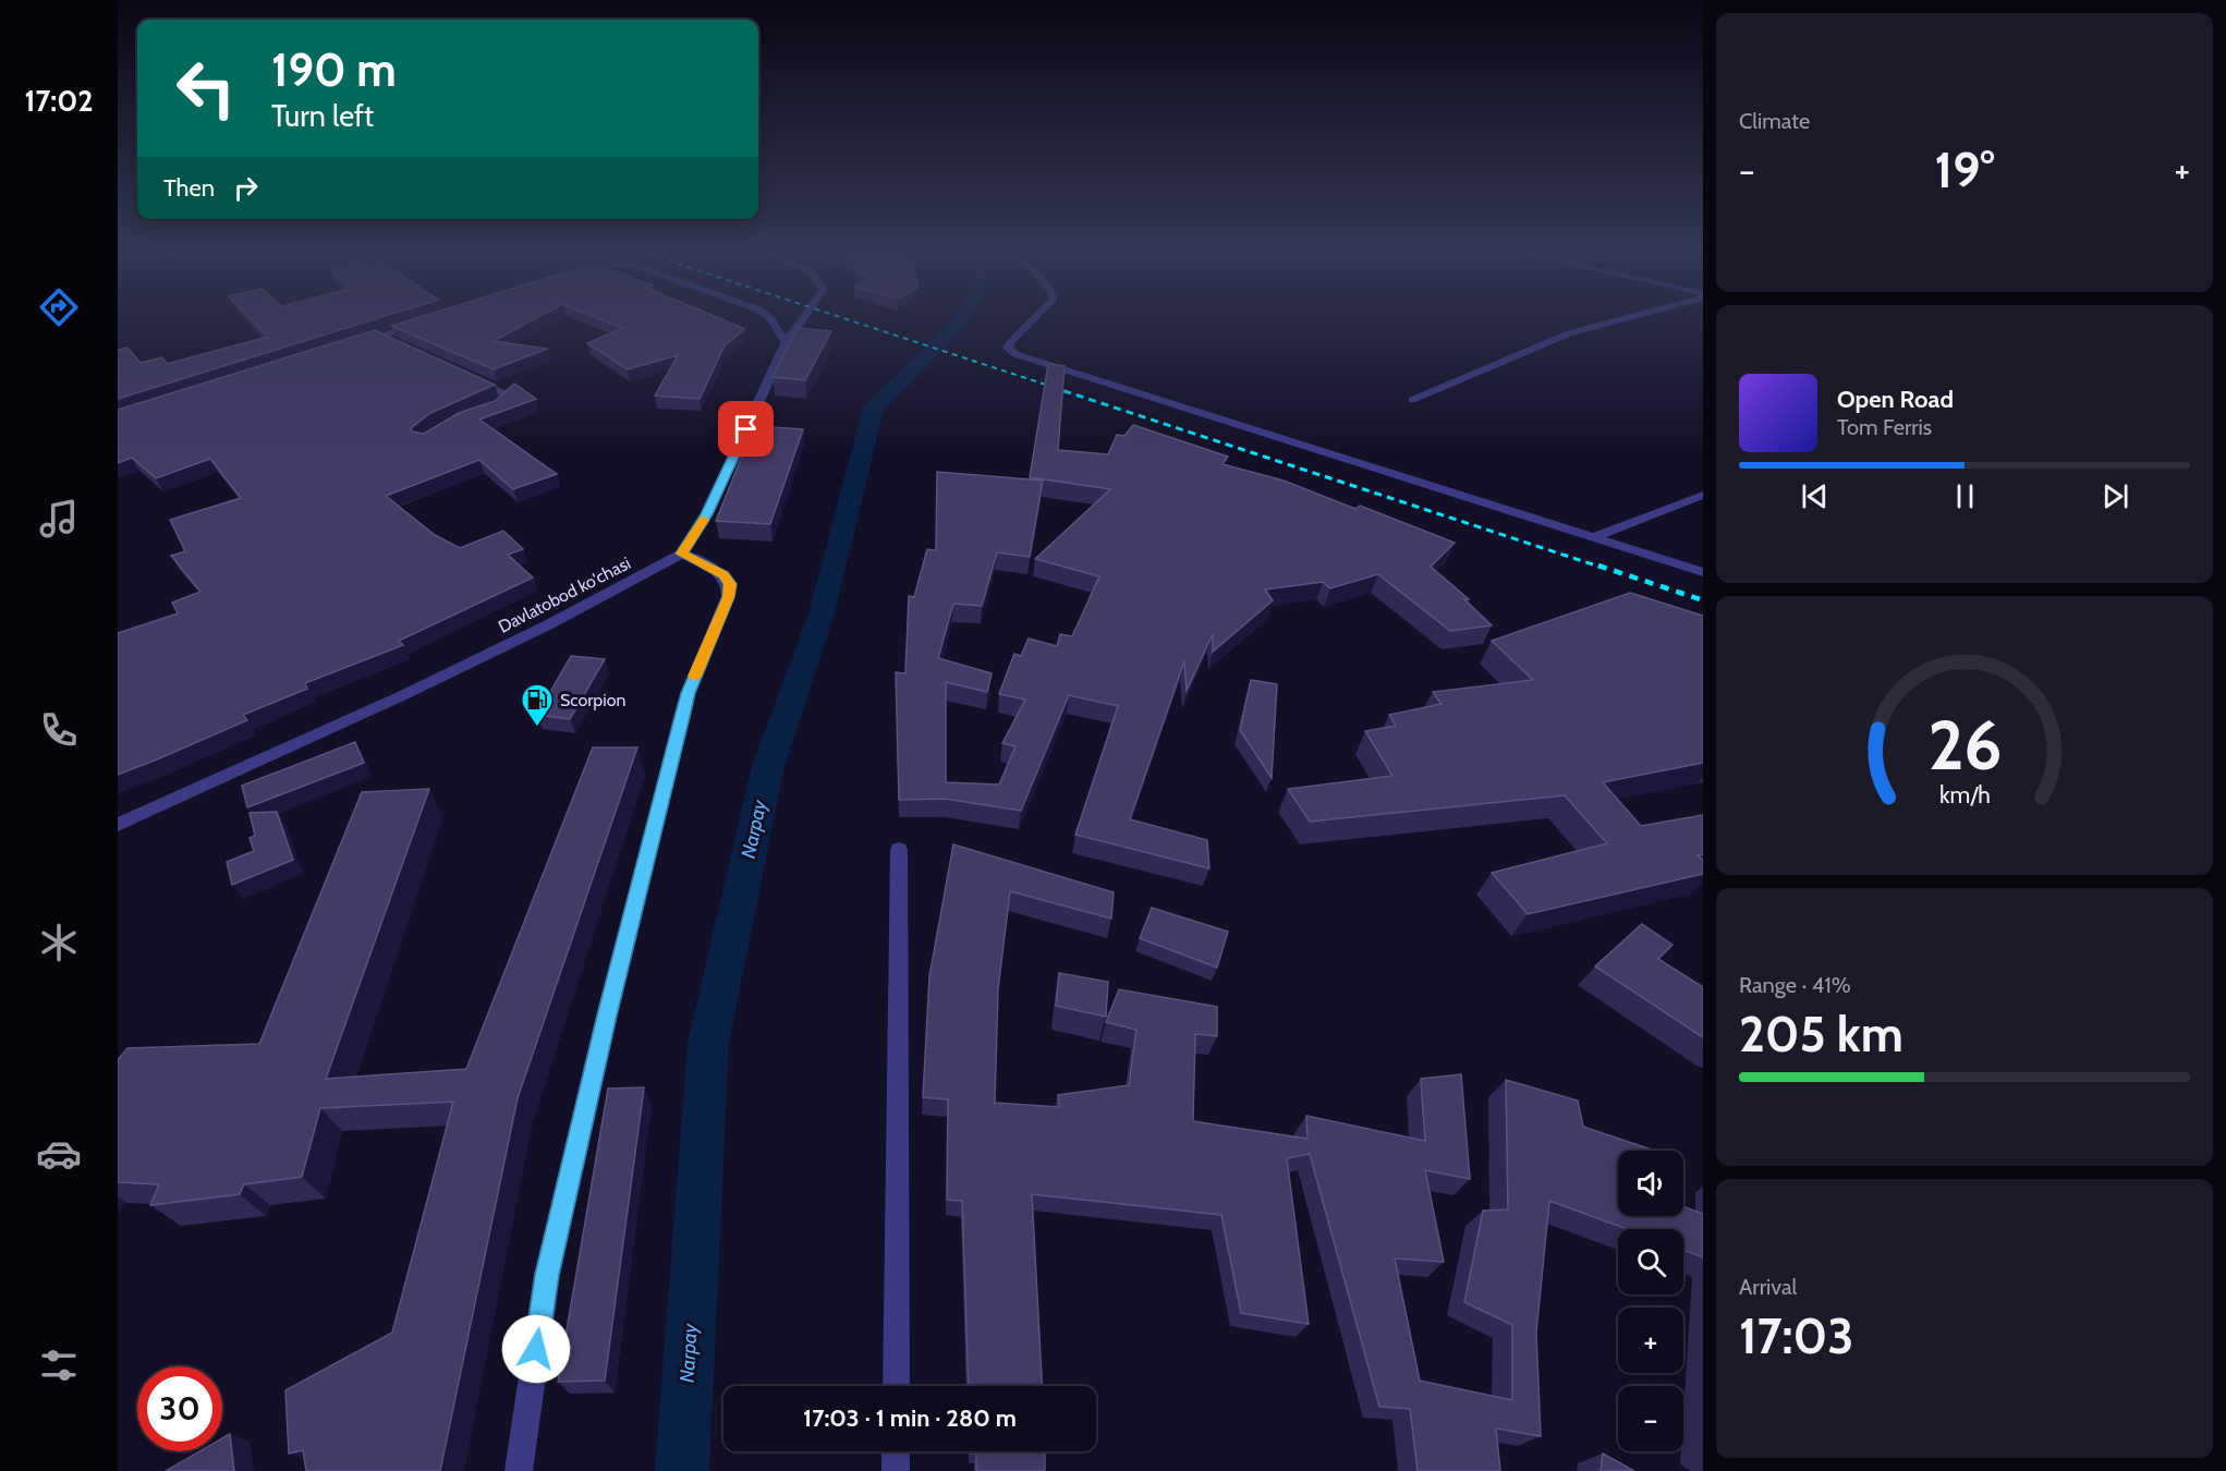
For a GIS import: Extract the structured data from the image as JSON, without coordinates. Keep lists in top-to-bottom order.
{
  "streets": {
    "street": ["Davlatobod ko'chasi"]
  },
  "water": ["Narpay"],
  "places": {
    "fuel station": ["Scorpion"]
  },
  "page": {
    "tabs": "17:02",
    "tile": [
      "Climate",
      ["Range · 41%", "205 km"],
      ["Arrival", "17:03"]
    ],
    "turn": ["190 m", "Turn left"],
    "heat": ["−", "19°", "+"],
    "then": "Then",
    "song": ["Open Road", "Tom Ferris"],
    "map_buttons": ["+", "−"],
    "limit": "30",
    "trip": "17:03 · 1 min · 280 m",
    "gauge": ["26", "km/h"]
  }
}
